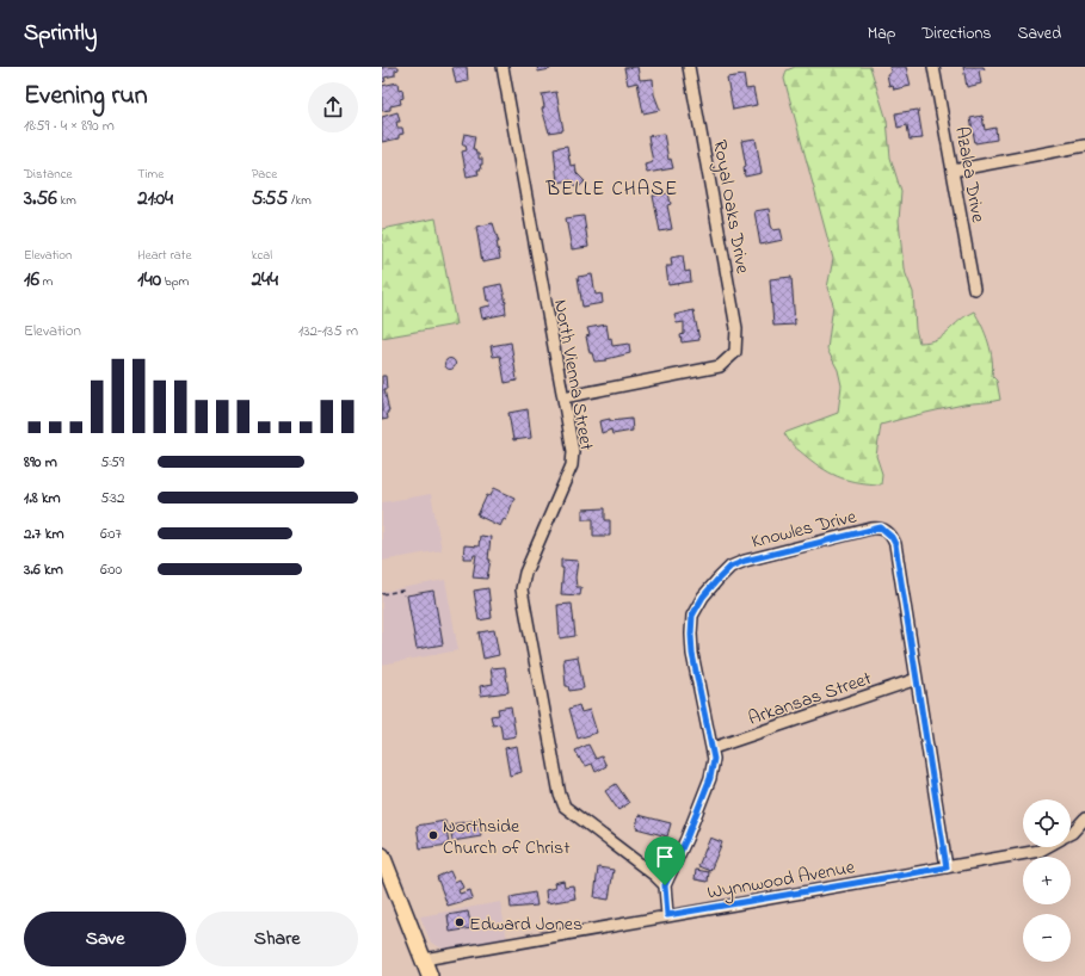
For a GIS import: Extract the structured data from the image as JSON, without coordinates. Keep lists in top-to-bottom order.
{
  "streets": {
    "street": [
      "Azalea Drive",
      "Royal Oaks Drive",
      "North Vienna Street",
      "Knowles Drive",
      "Arkansas Street",
      "Wynnwood Avenue"
    ]
  },
  "crossings": [
    ["Royal Oaks Drive", "North Vienna Street"],
    ["North Vienna Street", "Knowles Drive"],
    ["Knowles Drive", "Arkansas Street"],
    ["Knowles Drive", "Wynnwood Avenue"]
  ],
  "districts": ["BELLE CHASE"],
  "places": ["Northside Church of Christ", "Edward Jones"],
  "page": {
    "header": "Sprintly",
    "nav": ["Map", "Directions", "Saved"],
    "heading": ["Evening run", "18:59 · 4 × 890 m"],
    "stats": [
      ["Distance", "3.56 km"],
      ["Time", "21:04"],
      ["Pace", "5:55 /km"],
      ["Elevation", "16 m"],
      ["Heart rate", "140 bpm"],
      ["kcal", "244"]
    ],
    "chart": ["Elevation", "132–135 m"],
    "list": [
      {
        "name": "890 m",
        "note": "5:59"
      },
      {
        "name": "1.8 km",
        "note": "5:32"
      },
      {
        "name": "2.7 km",
        "note": "6:07"
      },
      {
        "name": "3.6 km",
        "note": "6:00"
      }
    ],
    "map_buttons": ["+", "−"],
    "buttons": ["Save", "Share"]
  }
}
